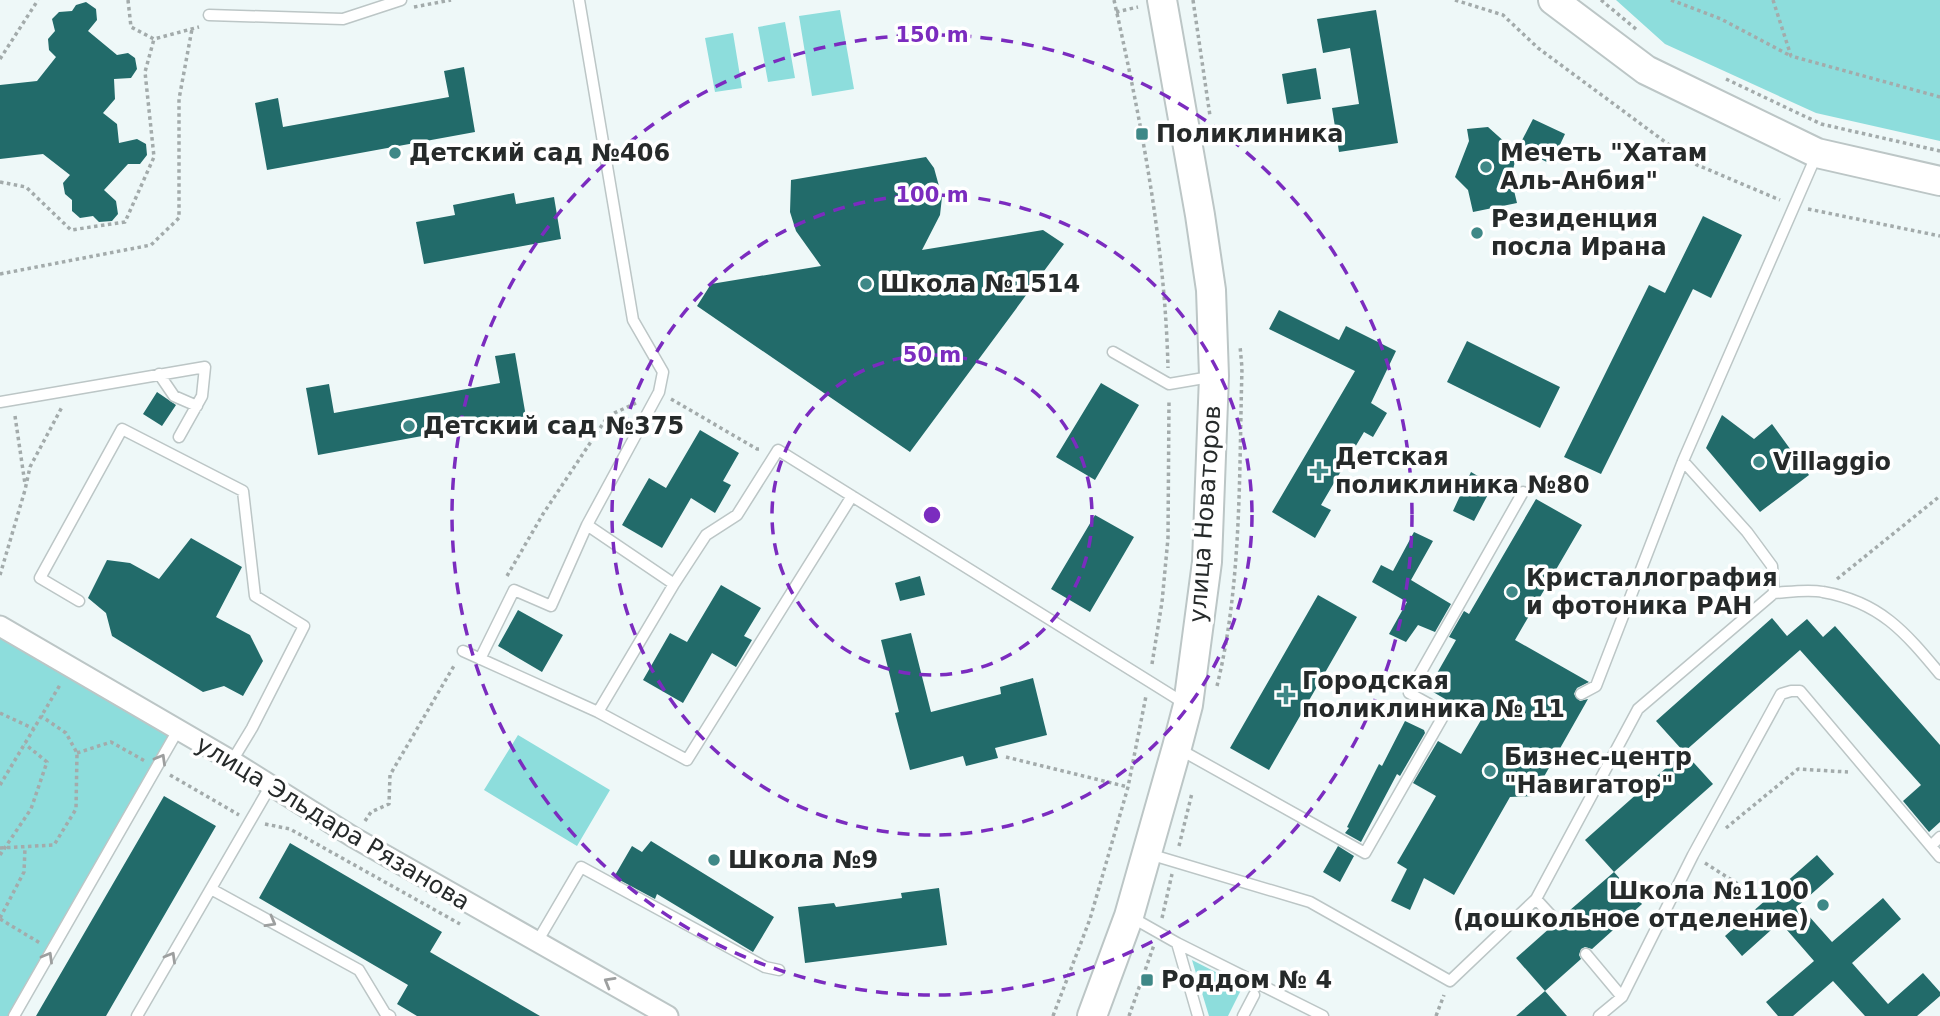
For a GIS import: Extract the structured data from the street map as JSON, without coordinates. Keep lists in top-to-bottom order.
{
  "streets": {
    "street": ["улица Новаторов", "улица Эльдара Рязанова"]
  },
  "places": {
    "transit": ["Поликлиника", "Роддом № 4"],
    "other": [
      "Детский сад №406",
      "Мечеть \"Хатам Аль-Анбия\"",
      "Резиденция посла Ирана",
      "Школа №1514",
      "Детский сад №375",
      "Villaggio",
      "Кристаллография и фотоника РАН",
      "Бизнеc-центр \"Навигатор\"",
      "Школа №9",
      "Школа №1100 (дошкольное отделение)"
    ],
    "health": ["Детская поликлиника №80", "Городская поликлиника № 11"]
  },
  "rings": ["150 m", "100 m", "50 m"]
}
